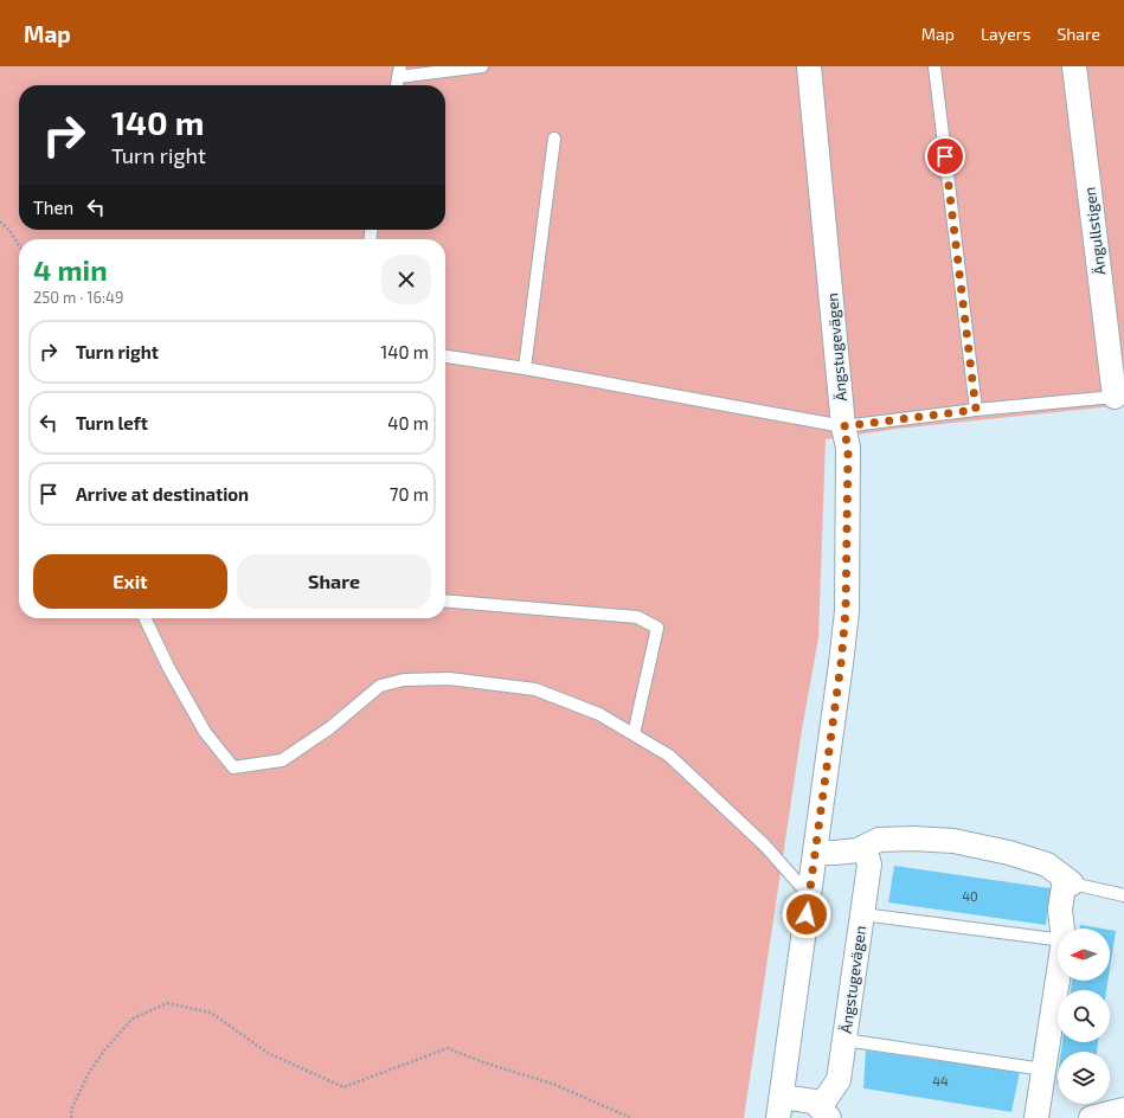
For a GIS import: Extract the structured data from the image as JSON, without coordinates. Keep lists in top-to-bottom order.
{
  "streets": {
    "street": ["Ängullstigen", "Ängstugevägen"]
  },
  "house_numbers": ["40", "44"],
  "north": "left",
  "page": {
    "header": "Map",
    "nav": ["Map", "Layers", "Share"],
    "turn": ["140 m", "Turn right"],
    "then": "Then",
    "heading": ["4 min", "250 m · 16:49"],
    "list": [
      {
        "name": "Turn right",
        "value": "140 m"
      },
      {
        "name": "Turn left",
        "value": "40 m"
      },
      {
        "name": "Arrive at destination",
        "value": "70 m"
      }
    ],
    "buttons": ["Exit", "Share"]
  }
}
